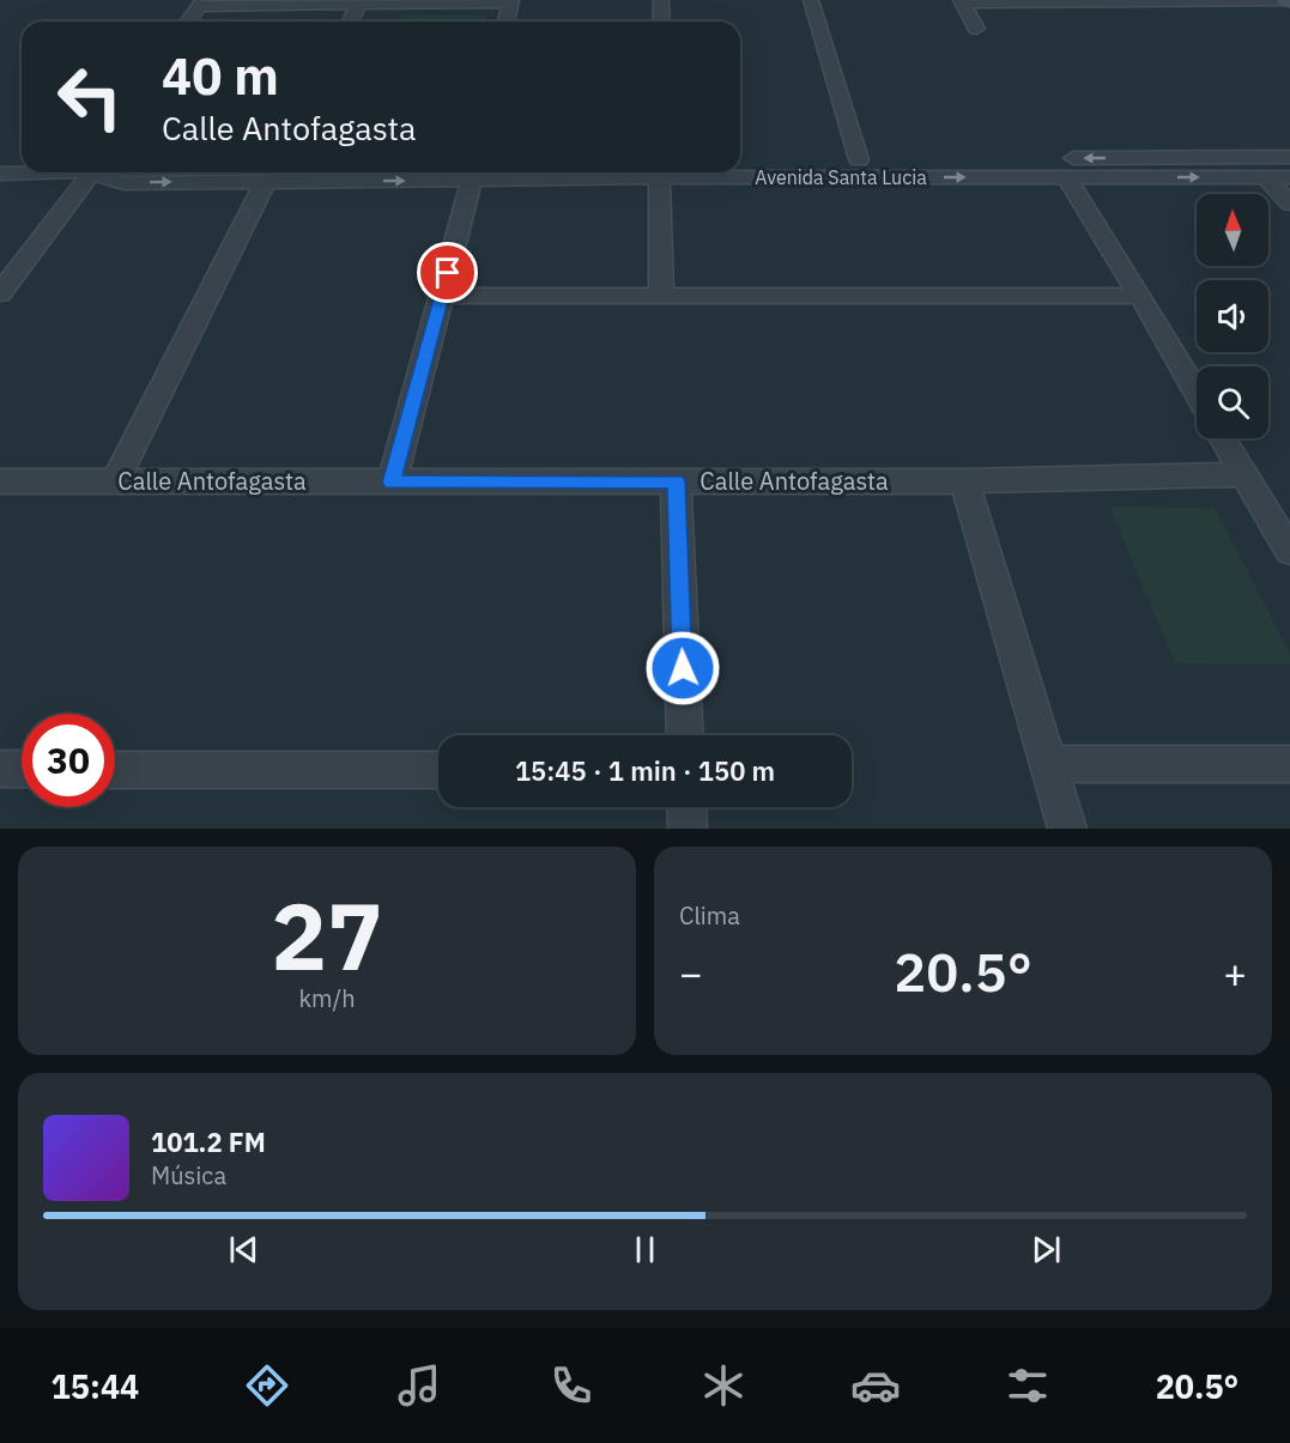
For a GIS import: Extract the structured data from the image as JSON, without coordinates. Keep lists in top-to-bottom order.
{
  "streets": {
    "street": ["Avenida Santa Lucia", "Calle Antofagasta"]
  },
  "north": "top",
  "page": {
    "turn": ["40 m", "Calle Antofagasta"],
    "limit": "30",
    "trip": "15:45 · 1 min · 150 m",
    "tile": [
      ["27", "km/h"],
      "Clima"
    ],
    "heat": ["−", "20.5°", "+"],
    "song": ["101.2 FM", "Música"],
    "tabs": ["15:44", "20.5°"]
  }
}
